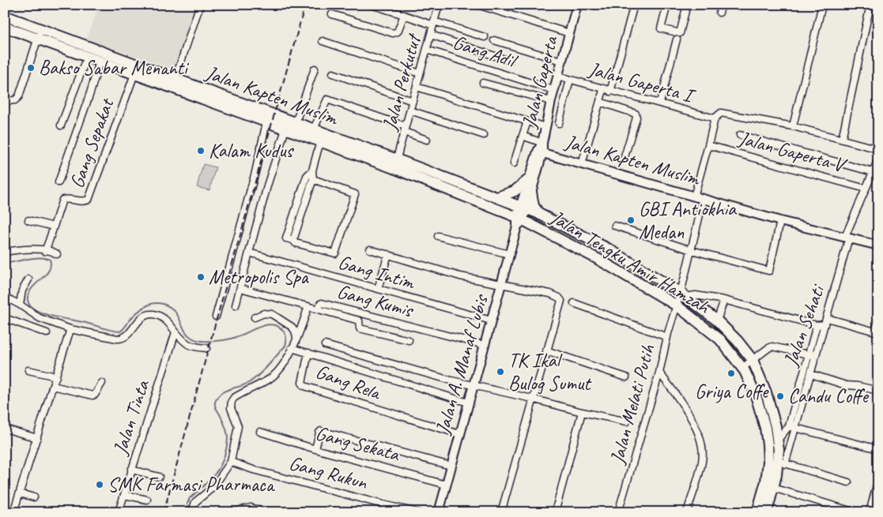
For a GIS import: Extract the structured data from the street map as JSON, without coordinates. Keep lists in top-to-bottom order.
{
  "streets": {
    "main road": ["Jalan Kapten Muslim", "Jalan Tengku Amir Hamzah"],
    "street": [
      "Gang Adil",
      "Jalan Gaperta",
      "Jalan Gaperta I",
      "Jalan Perkutut",
      "Gang Sepakat",
      "Jalan Gaperta V",
      "Gang Intim",
      "Gang Kumis",
      "Jalan Sehati",
      "Jalan A. Manaf Lubis",
      "Gang Rela",
      "Jalan Melati Putih",
      "Jalan Tinta",
      "Gang Sekata",
      "Gang Rukun"
    ]
  },
  "crossings": [
    ["Gang Adil", "Jalan Gaperta"],
    ["Gang Adil", "Jalan Perkutut"],
    ["Jalan Gaperta", "Jalan Gaperta I"],
    ["Jalan Gaperta", "Jalan Kapten Muslim"],
    ["Jalan Gaperta", "Jalan Tengku Amir Hamzah"],
    ["Jalan Gaperta", "Jalan A. Manaf Lubis"],
    ["Jalan Perkutut", "Jalan Kapten Muslim"],
    ["Jalan Kapten Muslim", "Gang Sepakat"],
    ["Jalan Kapten Muslim", "Jalan Tengku Amir Hamzah"],
    ["Jalan Kapten Muslim", "Jalan Sehati"],
    ["Jalan Kapten Muslim", "Jalan A. Manaf Lubis"],
    ["Jalan Kapten Muslim", "Jalan Melati Putih"],
    ["Jalan Gaperta V", "Jalan Sehati"],
    ["Jalan Tengku Amir Hamzah", "Jalan A. Manaf Lubis"],
    ["Jalan Tengku Amir Hamzah", "Jalan Melati Putih"],
    ["Gang Intim", "Jalan A. Manaf Lubis"],
    ["Gang Kumis", "Jalan A. Manaf Lubis"],
    ["Jalan A. Manaf Lubis", "Gang Rela"],
    ["Jalan A. Manaf Lubis", "Gang Sekata"]
  ],
  "places": [
    "Bakso Sabar Menanti",
    "Kalam Kudus",
    "GBI Antiokhia Medan",
    "Metropolis Spa",
    "TK Ikal Bulog Sumut",
    "Griya Coffe",
    "Candu Coffe",
    "SMK Farmasi Pharmaca"
  ]
}
